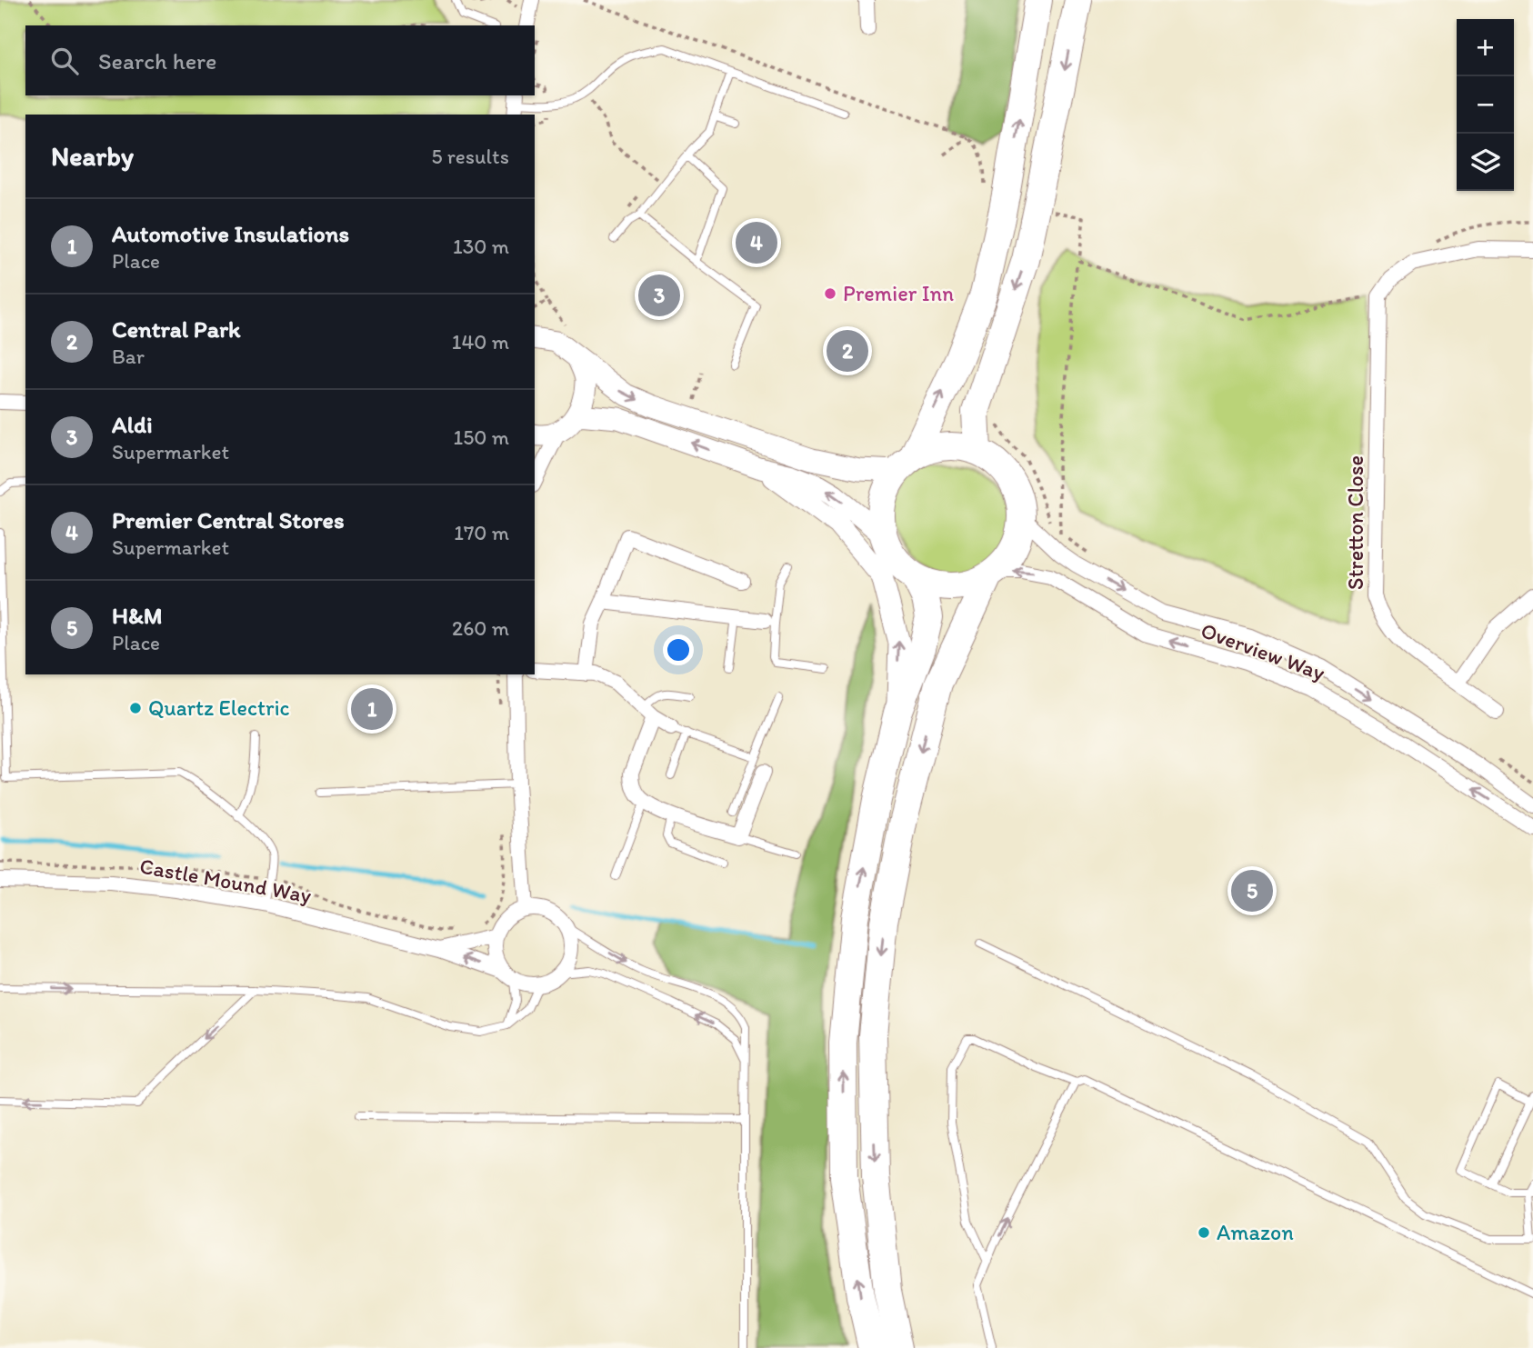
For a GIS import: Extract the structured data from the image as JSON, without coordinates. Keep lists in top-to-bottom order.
{
  "streets": {
    "street": ["Stretton Close", "Overview Way", "Castle Mound Way"]
  },
  "places": ["Premier Inn", "Quartz Electric", "Amazon"],
  "page": {
    "map_buttons": ["+", "−"],
    "search": "Search here",
    "heading": ["Nearby", "5 results"],
    "list": [
      {
        "mark": "1",
        "name": "Automotive Insulations",
        "note": "Place",
        "value": "130 m"
      },
      {
        "mark": "2",
        "name": "Central Park",
        "note": "Bar",
        "value": "140 m"
      },
      {
        "mark": "3",
        "name": "Aldi",
        "note": "Supermarket",
        "value": "150 m"
      },
      {
        "mark": "4",
        "name": "Premier Central Stores",
        "note": "Supermarket",
        "value": "170 m"
      },
      {
        "mark": "5",
        "name": "H&M",
        "note": "Place",
        "value": "260 m"
      }
    ],
    "pins": [
      "4",
      "3",
      "2",
      "1",
      "5"
    ]
  }
}
